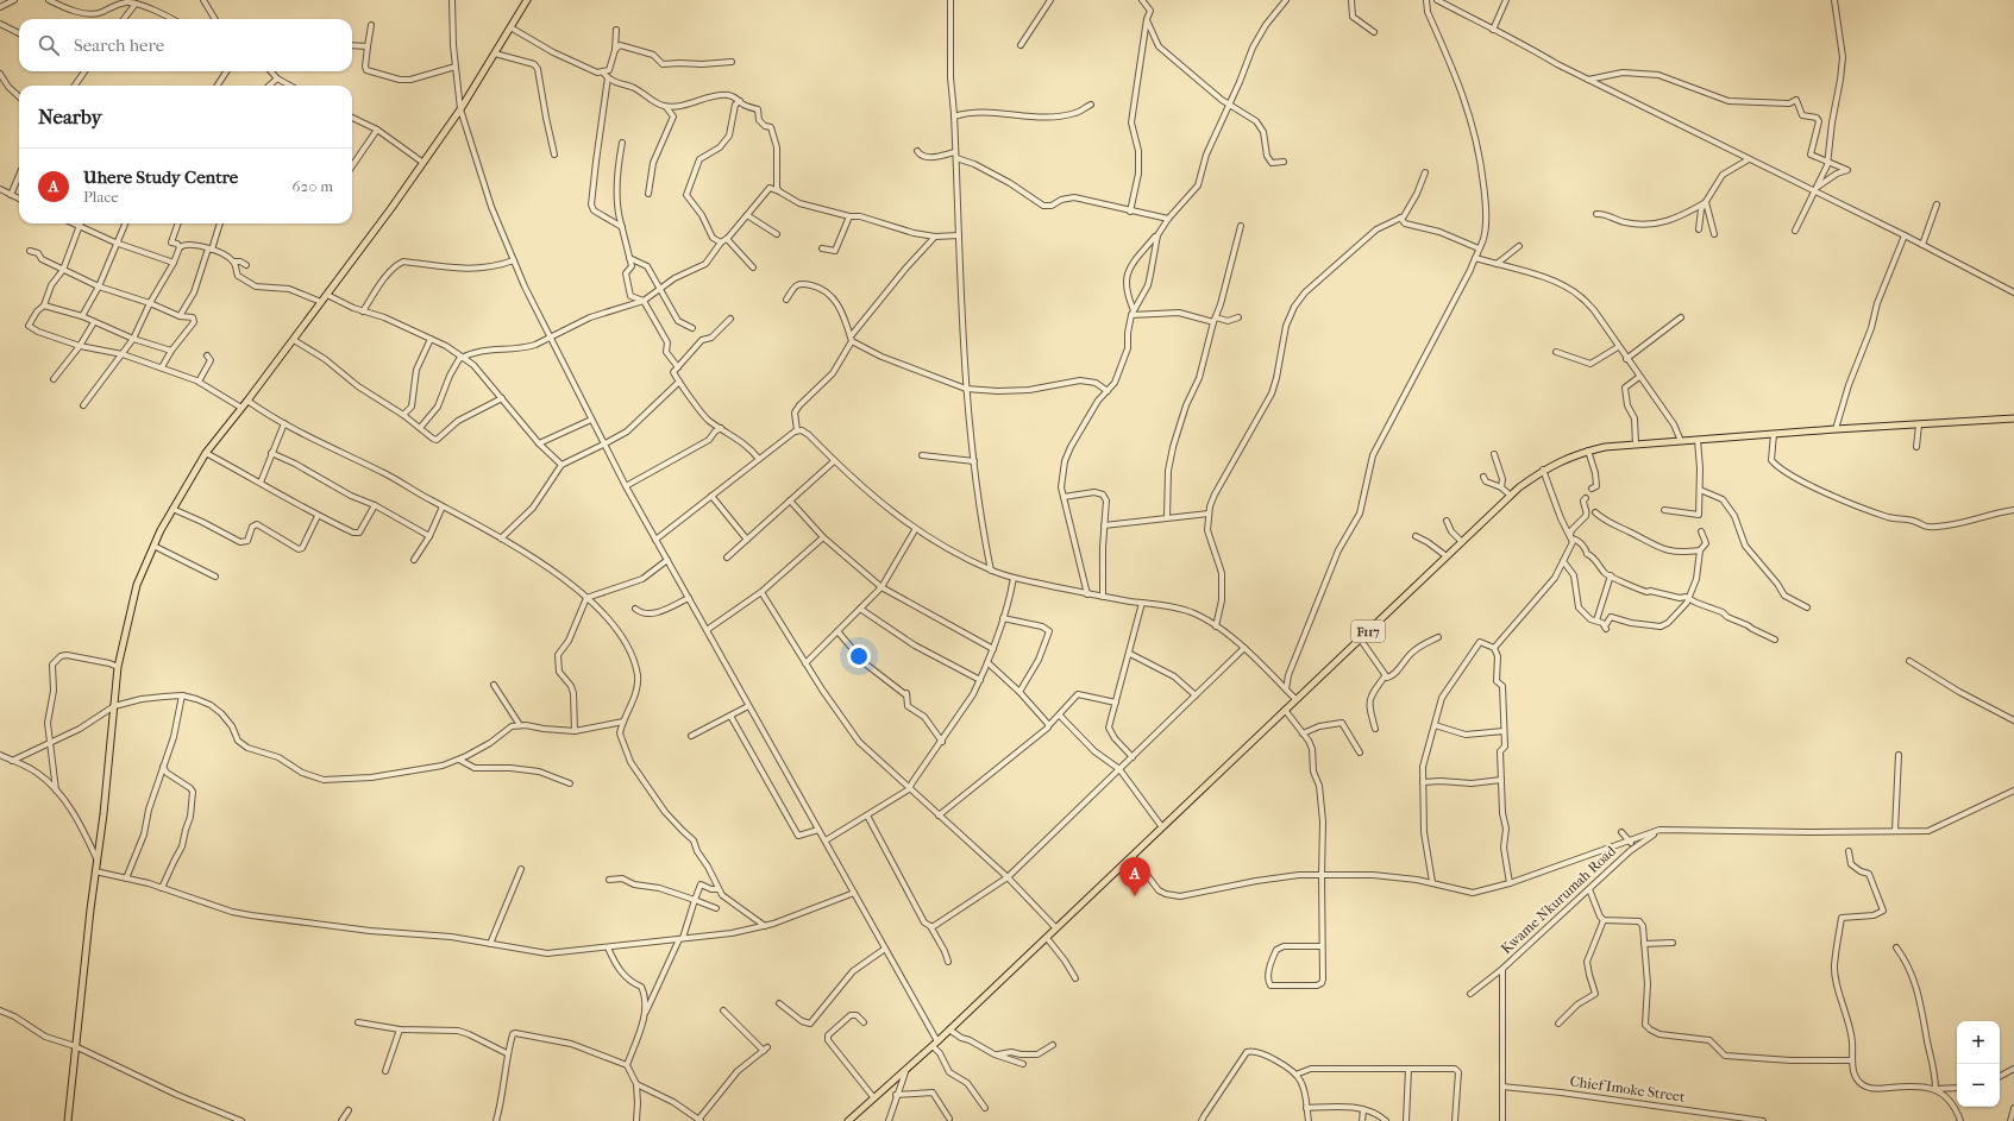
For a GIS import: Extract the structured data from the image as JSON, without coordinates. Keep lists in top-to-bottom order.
{
  "streets": {
    "main road": ["F117"],
    "street": ["Kwame Nkurumah Road", "Chief Imoke Street"]
  },
  "crossings": [
    ["Kwame Nkurumah Road", "Chief Imoke Street"]
  ],
  "page": {
    "search": "Search here",
    "heading": "Nearby",
    "list": [
      {
        "mark": "A",
        "name": "Uhere Study Centre",
        "note": "Place",
        "value": "620 m"
      }
    ],
    "pins": "A",
    "map_buttons": ["+", "−"]
  }
}
